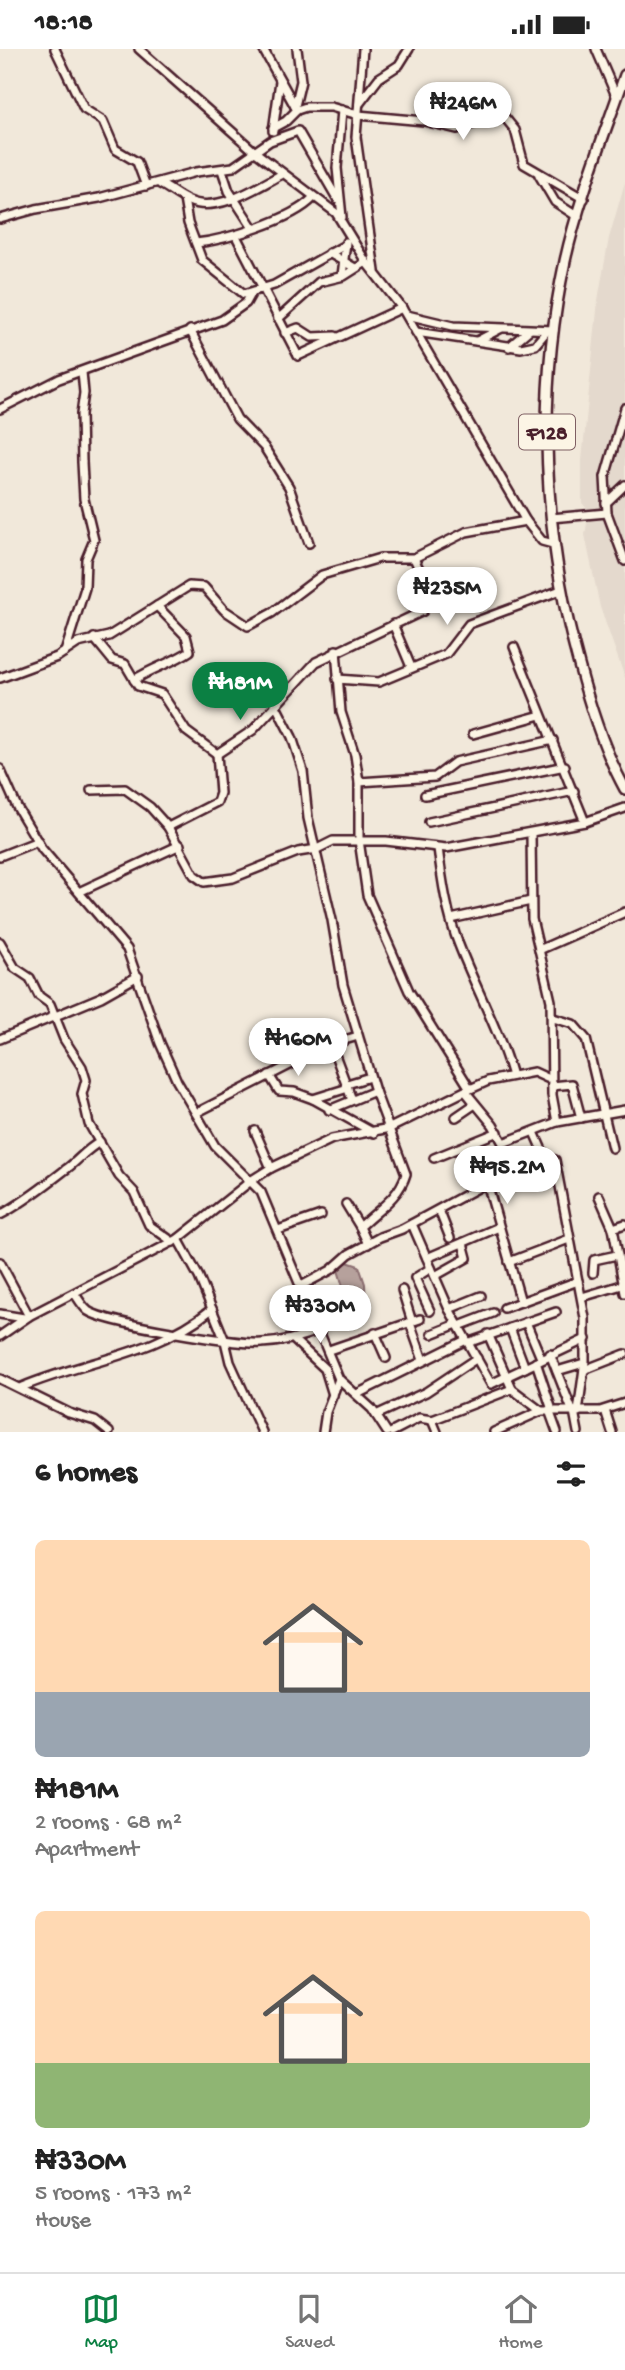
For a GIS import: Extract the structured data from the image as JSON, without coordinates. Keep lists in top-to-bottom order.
{
  "streets": {
    "main road": ["F128"]
  },
  "page": {
    "status": "18:18",
    "price": [
      "₦246M",
      "₦235M",
      "₦181M",
      "₦160M",
      "₦95.2M",
      "₦330M"
    ],
    "heading": "6 homes",
    "list": [
      {
        "name": "₦181M",
        "note": "2 rooms · 68 m² · Apartment"
      },
      {
        "name": "₦330M",
        "note": "5 rooms · 173 m² · House"
      }
    ],
    "tabs": ["Map", "Saved", "Home"]
  }
}
